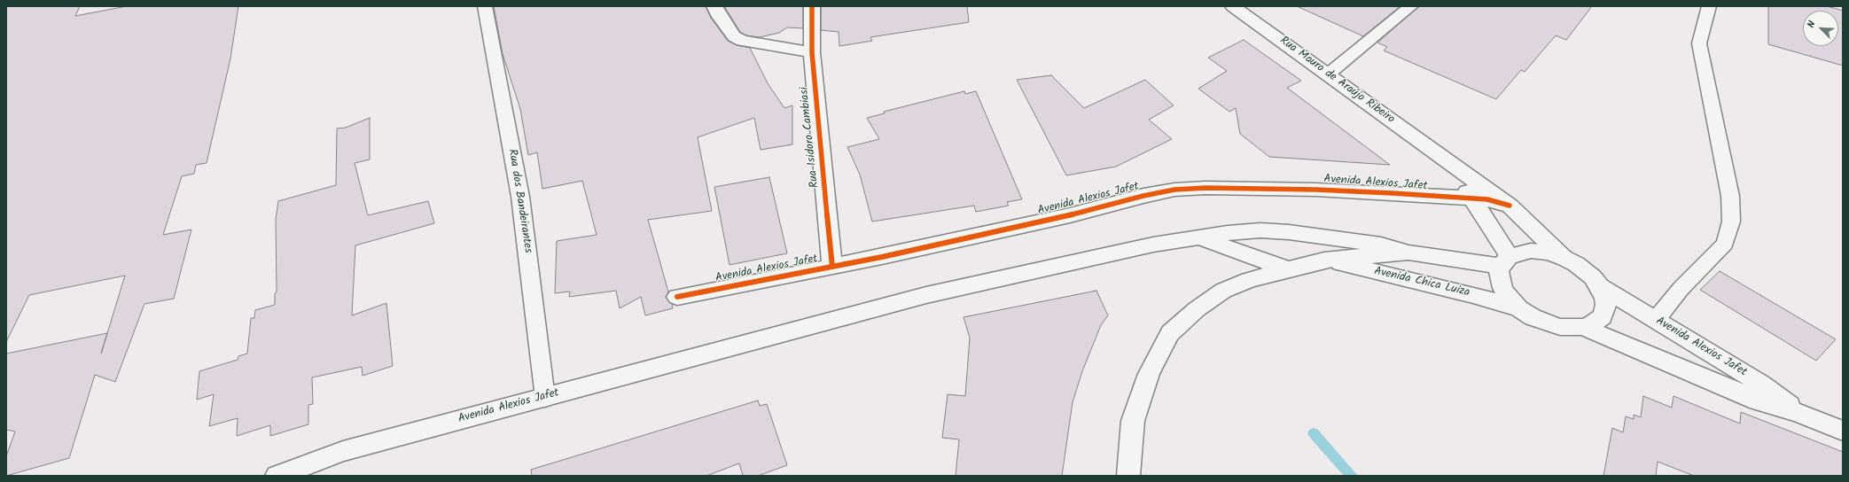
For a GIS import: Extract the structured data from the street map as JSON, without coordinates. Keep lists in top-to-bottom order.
{
  "streets": {
    "main road": [
      "Rua Mauro de Araújo Ribeiro",
      "Rua Isidoro Cambiasi",
      "Avenida Alexios Jafet",
      "Avenida Chica Luiza"
    ],
    "lane": ["Rua dos Bandeirantes"]
  },
  "crossings": [
    ["Rua Mauro de Araújo Ribeiro", "Avenida Alexios Jafet"],
    ["Rua Mauro de Araújo Ribeiro", "Avenida Chica Luiza"],
    ["Rua Isidoro Cambiasi", "Avenida Alexios Jafet"],
    ["Avenida Alexios Jafet", "Rua dos Bandeirantes"],
    ["Avenida Alexios Jafet", "Avenida Chica Luiza"]
  ],
  "north": "top left"
}
